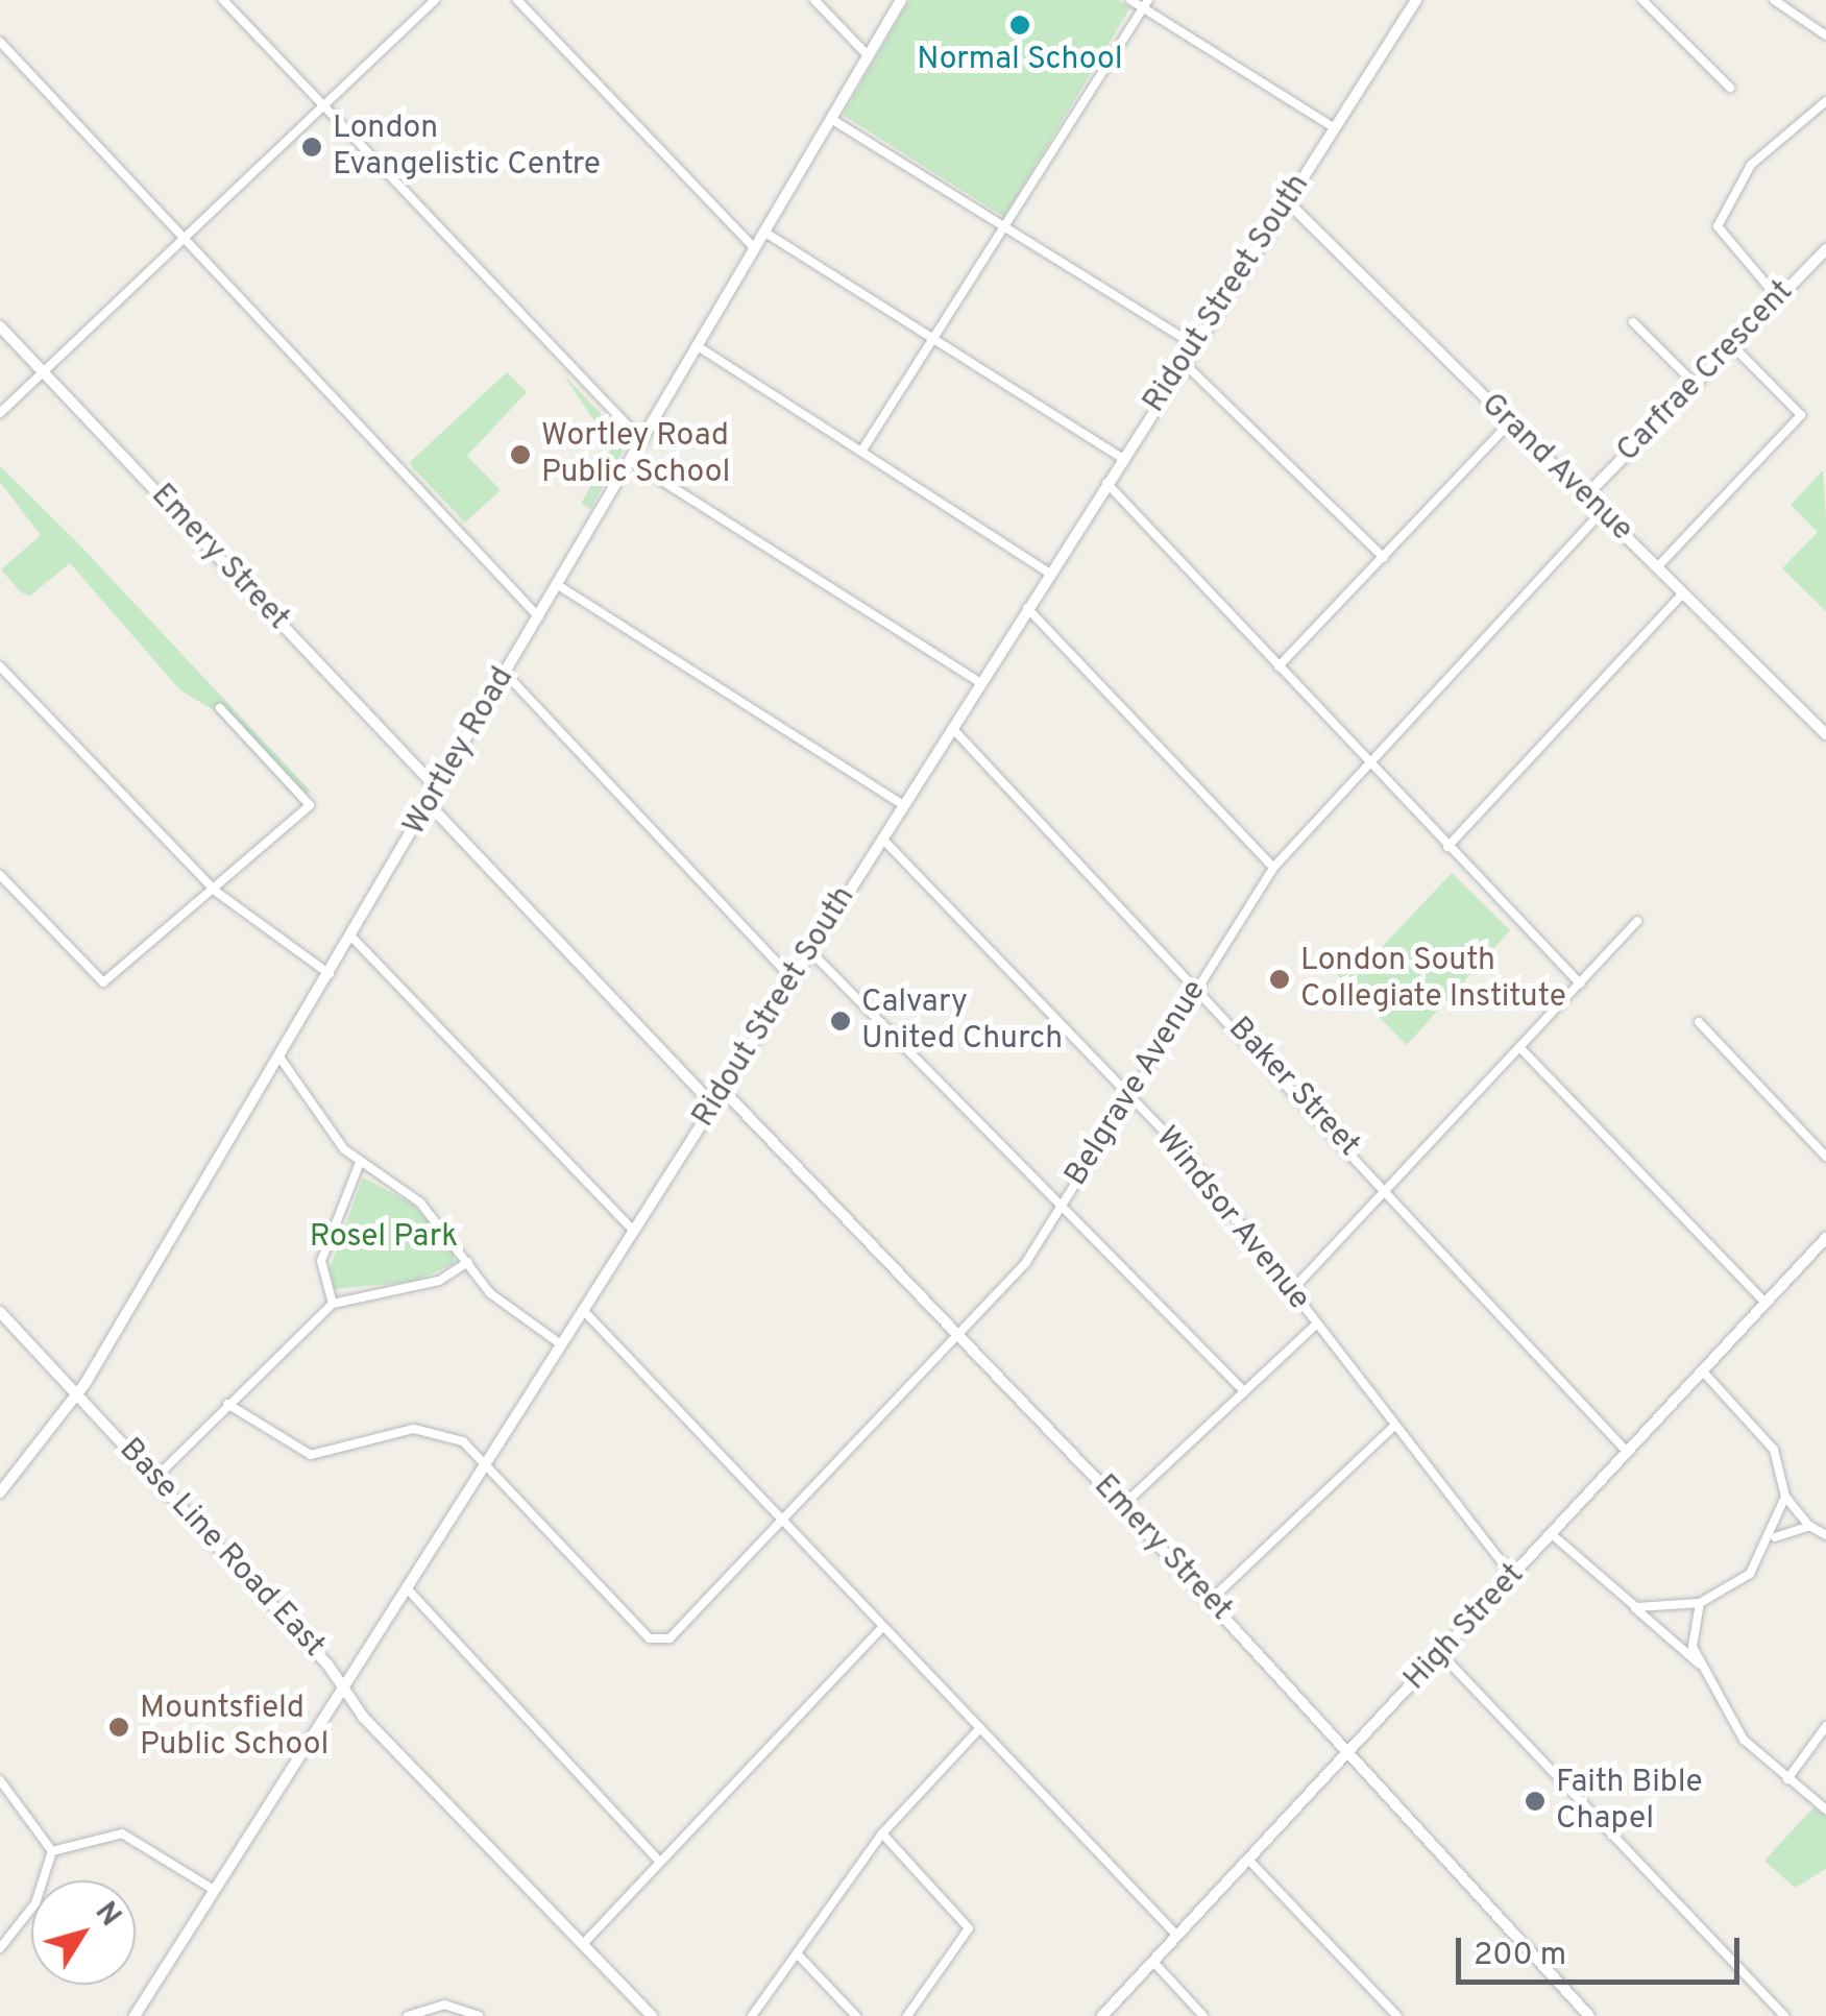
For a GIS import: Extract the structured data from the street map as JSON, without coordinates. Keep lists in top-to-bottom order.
{
  "streets": {
    "street": [
      "Ridout Street South",
      "Carfrae Crescent",
      "Grand Avenue",
      "Emery Street",
      "Wortley Road",
      "Belgrave Avenue",
      "Baker Street",
      "Windsor Avenue",
      "Base Line Road East",
      "High Street"
    ]
  },
  "crossings": [
    ["Ridout Street South", "Grand Avenue"],
    ["Ridout Street South", "Emery Street"],
    ["Ridout Street South", "Belgrave Avenue"],
    ["Ridout Street South", "Baker Street"],
    ["Ridout Street South", "Windsor Avenue"],
    ["Ridout Street South", "Base Line Road East"],
    ["Carfrae Crescent", "Grand Avenue"],
    ["Grand Avenue", "Belgrave Avenue"],
    ["Emery Street", "Wortley Road"],
    ["Emery Street", "Belgrave Avenue"],
    ["Emery Street", "High Street"],
    ["Wortley Road", "Base Line Road East"],
    ["Belgrave Avenue", "Baker Street"],
    ["Belgrave Avenue", "Windsor Avenue"],
    ["Baker Street", "High Street"],
    ["Windsor Avenue", "High Street"]
  ],
  "parks": ["Rosel Park"],
  "places": [
    "Normal School",
    "London Evangelistic Centre",
    "Wortley Road Public School",
    "London South Collegiate Institute",
    "Calvary United Church",
    "Mountsfield Public School",
    "Faith Bible Chapel"
  ],
  "scale_bar": "200 m",
  "north": "top right"
}
